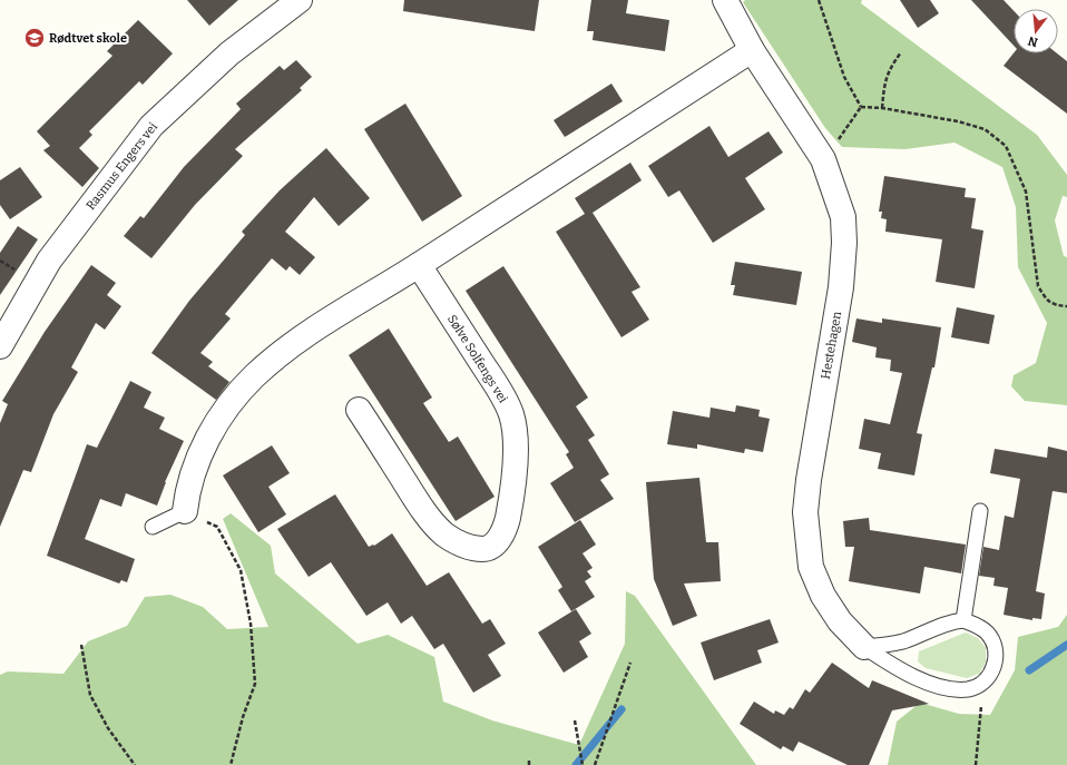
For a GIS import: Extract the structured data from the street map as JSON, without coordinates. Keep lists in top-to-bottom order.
{
  "streets": {
    "street": ["Rasmus Engers vei", "Hestehagen", "Sølve Solfengs vei"]
  },
  "places": {
    "school or university": ["Rødtvet skole"]
  },
  "north": "bottom"
}
